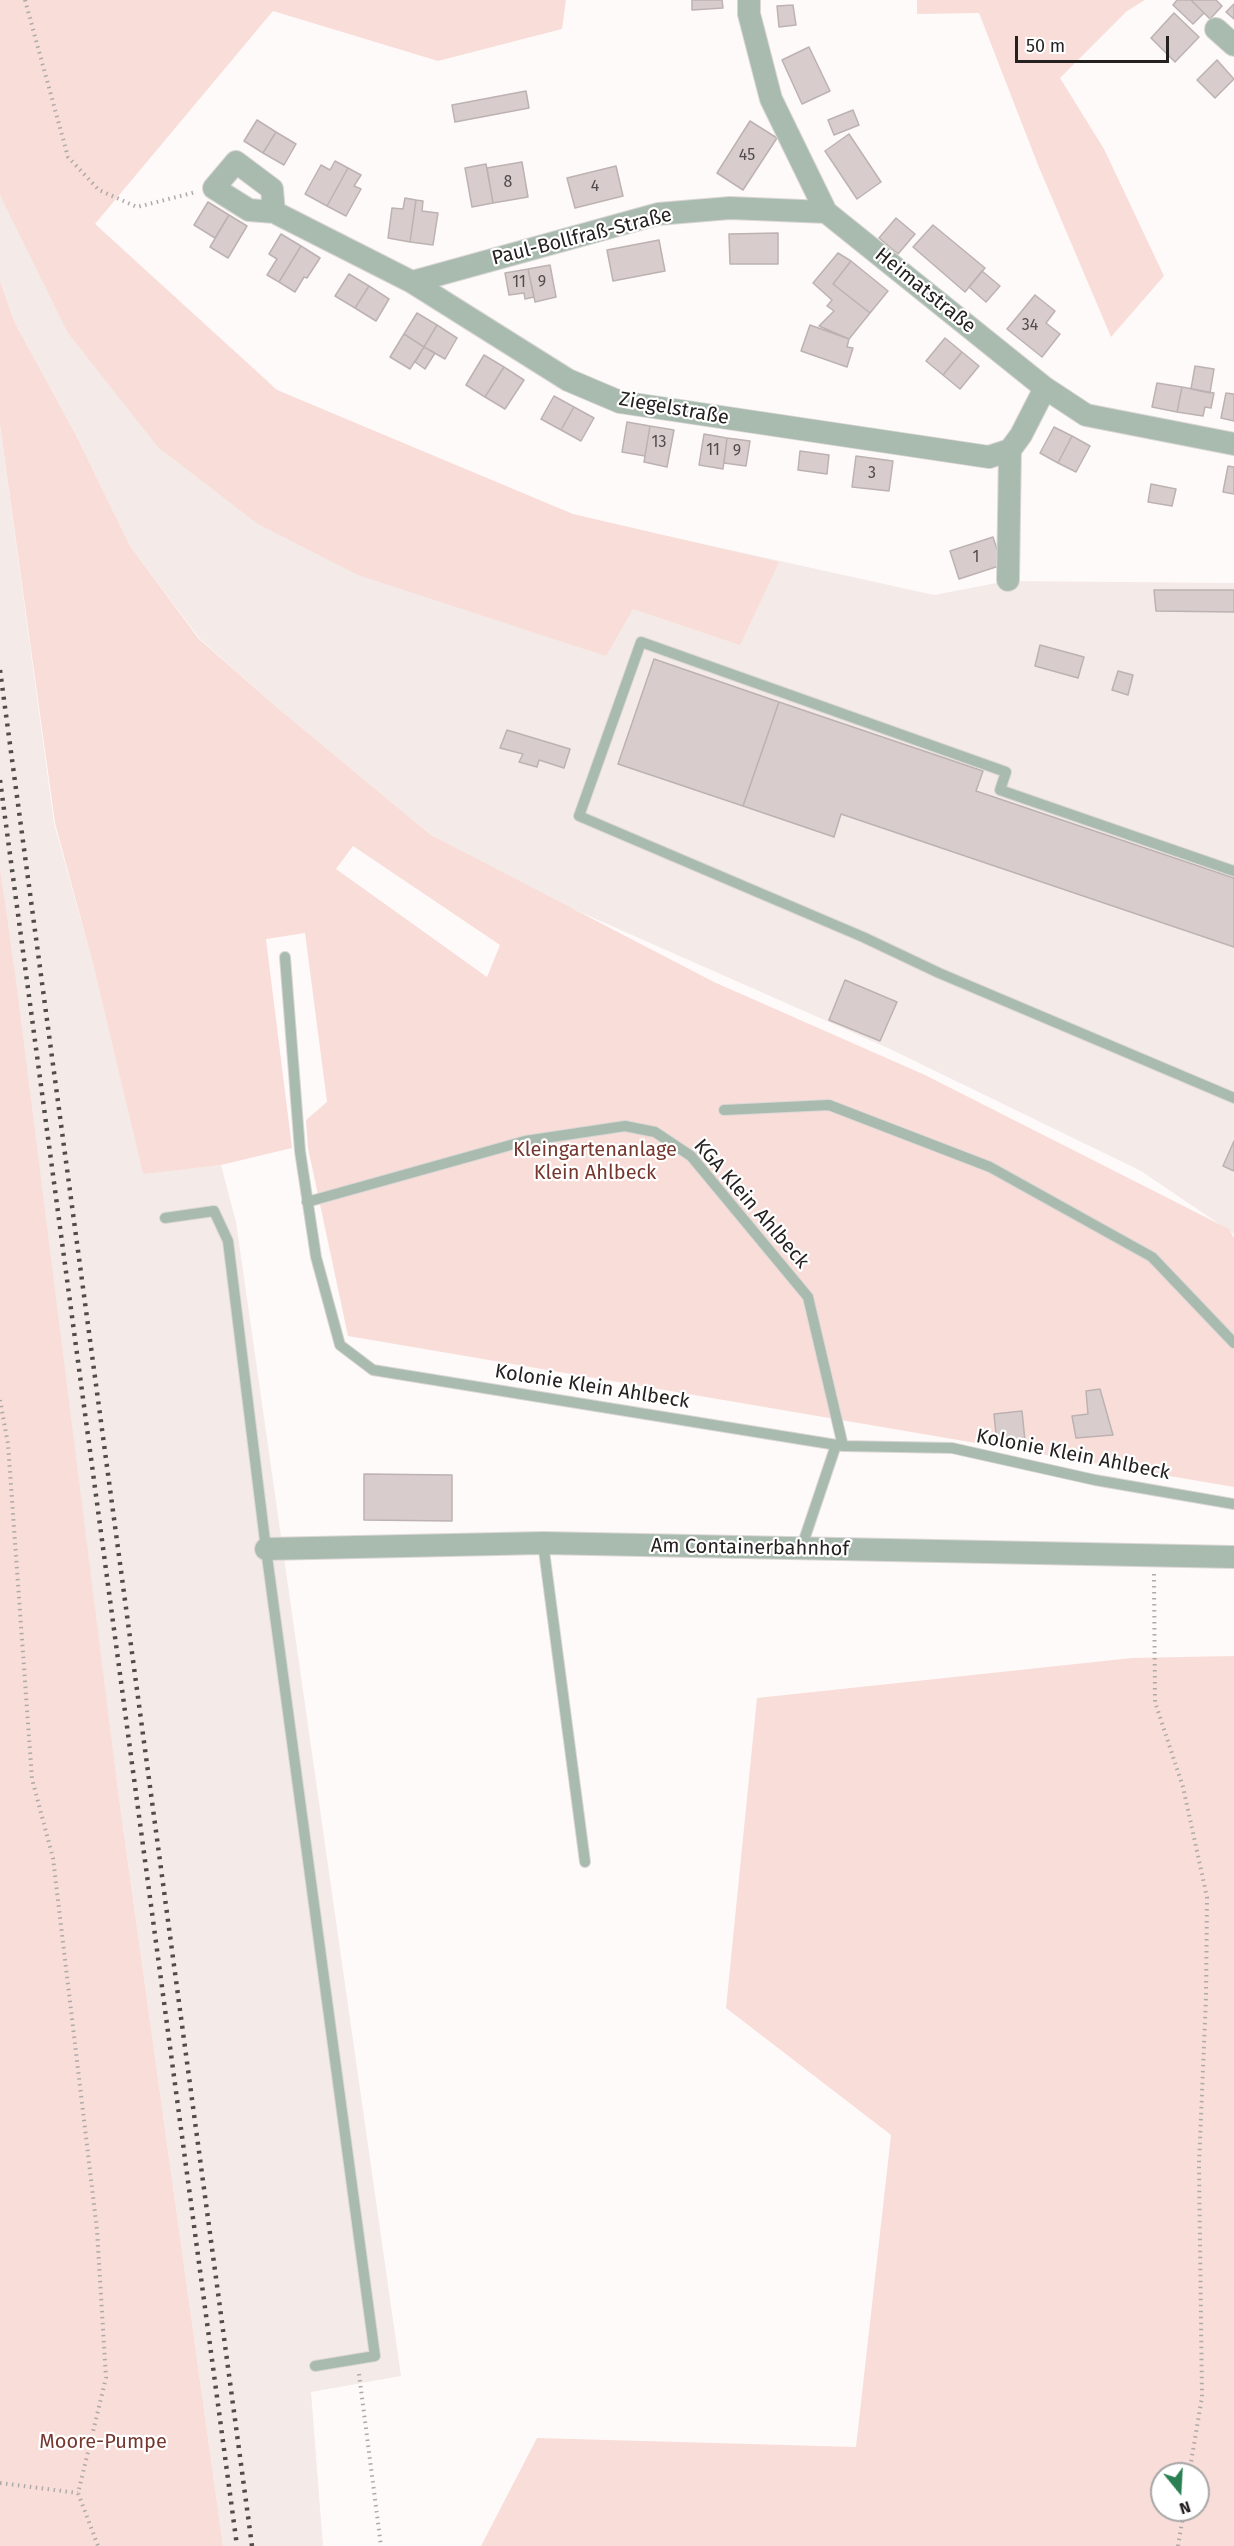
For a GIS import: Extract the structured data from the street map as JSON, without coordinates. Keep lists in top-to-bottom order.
{
  "streets": {
    "street": [
      "Paul-Bollfraß-Straße",
      "Heimatstraße",
      "Ziegelstraße",
      "Am Containerbahnhof"
    ],
    "lane": ["KGA Klein Ahlbeck", "Kolonie Klein Ahlbeck"]
  },
  "crossings": [
    ["Paul-Bollfraß-Straße", "Heimatstraße"],
    ["Paul-Bollfraß-Straße", "Ziegelstraße"],
    ["KGA Klein Ahlbeck", "Kolonie Klein Ahlbeck"]
  ],
  "parks": ["Kleingartenanlage Klein Ahlbeck", "Moore-Pumpe"],
  "house_numbers": [
    "45",
    "8",
    "4",
    "11",
    "9",
    "34",
    "13",
    "11",
    "9",
    "3",
    "1"
  ],
  "scale_bar": "50 m",
  "north": "bottom"
}
